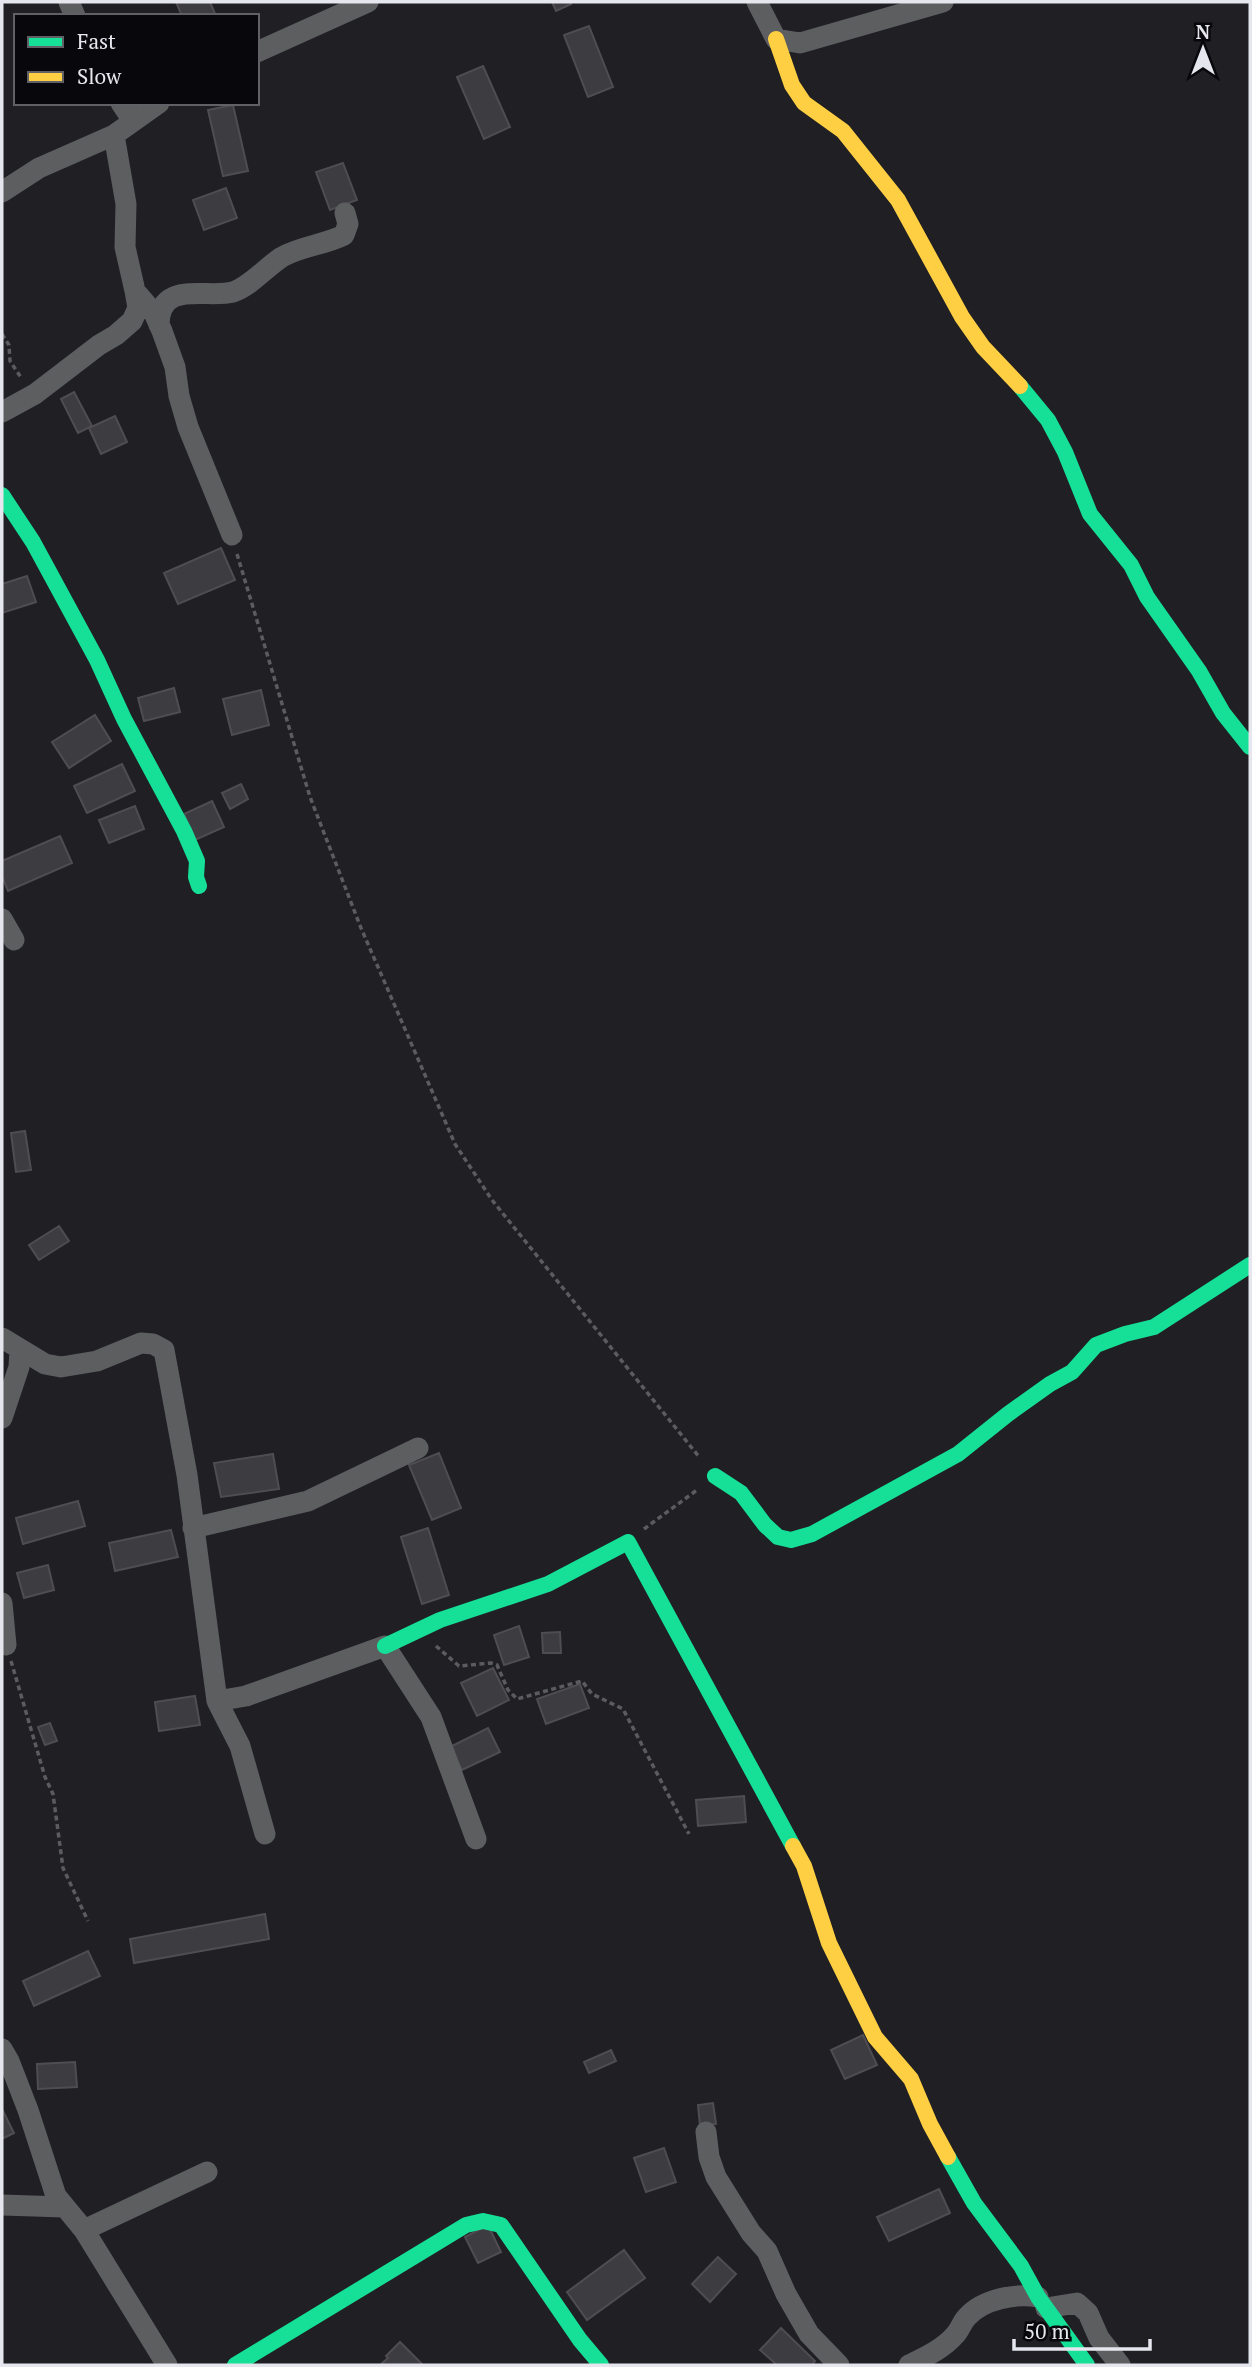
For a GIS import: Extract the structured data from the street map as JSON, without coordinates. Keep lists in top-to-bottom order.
{
  "legend": ["Fast", "Slow"],
  "scale_bar": "50 m",
  "north": "top"
}
